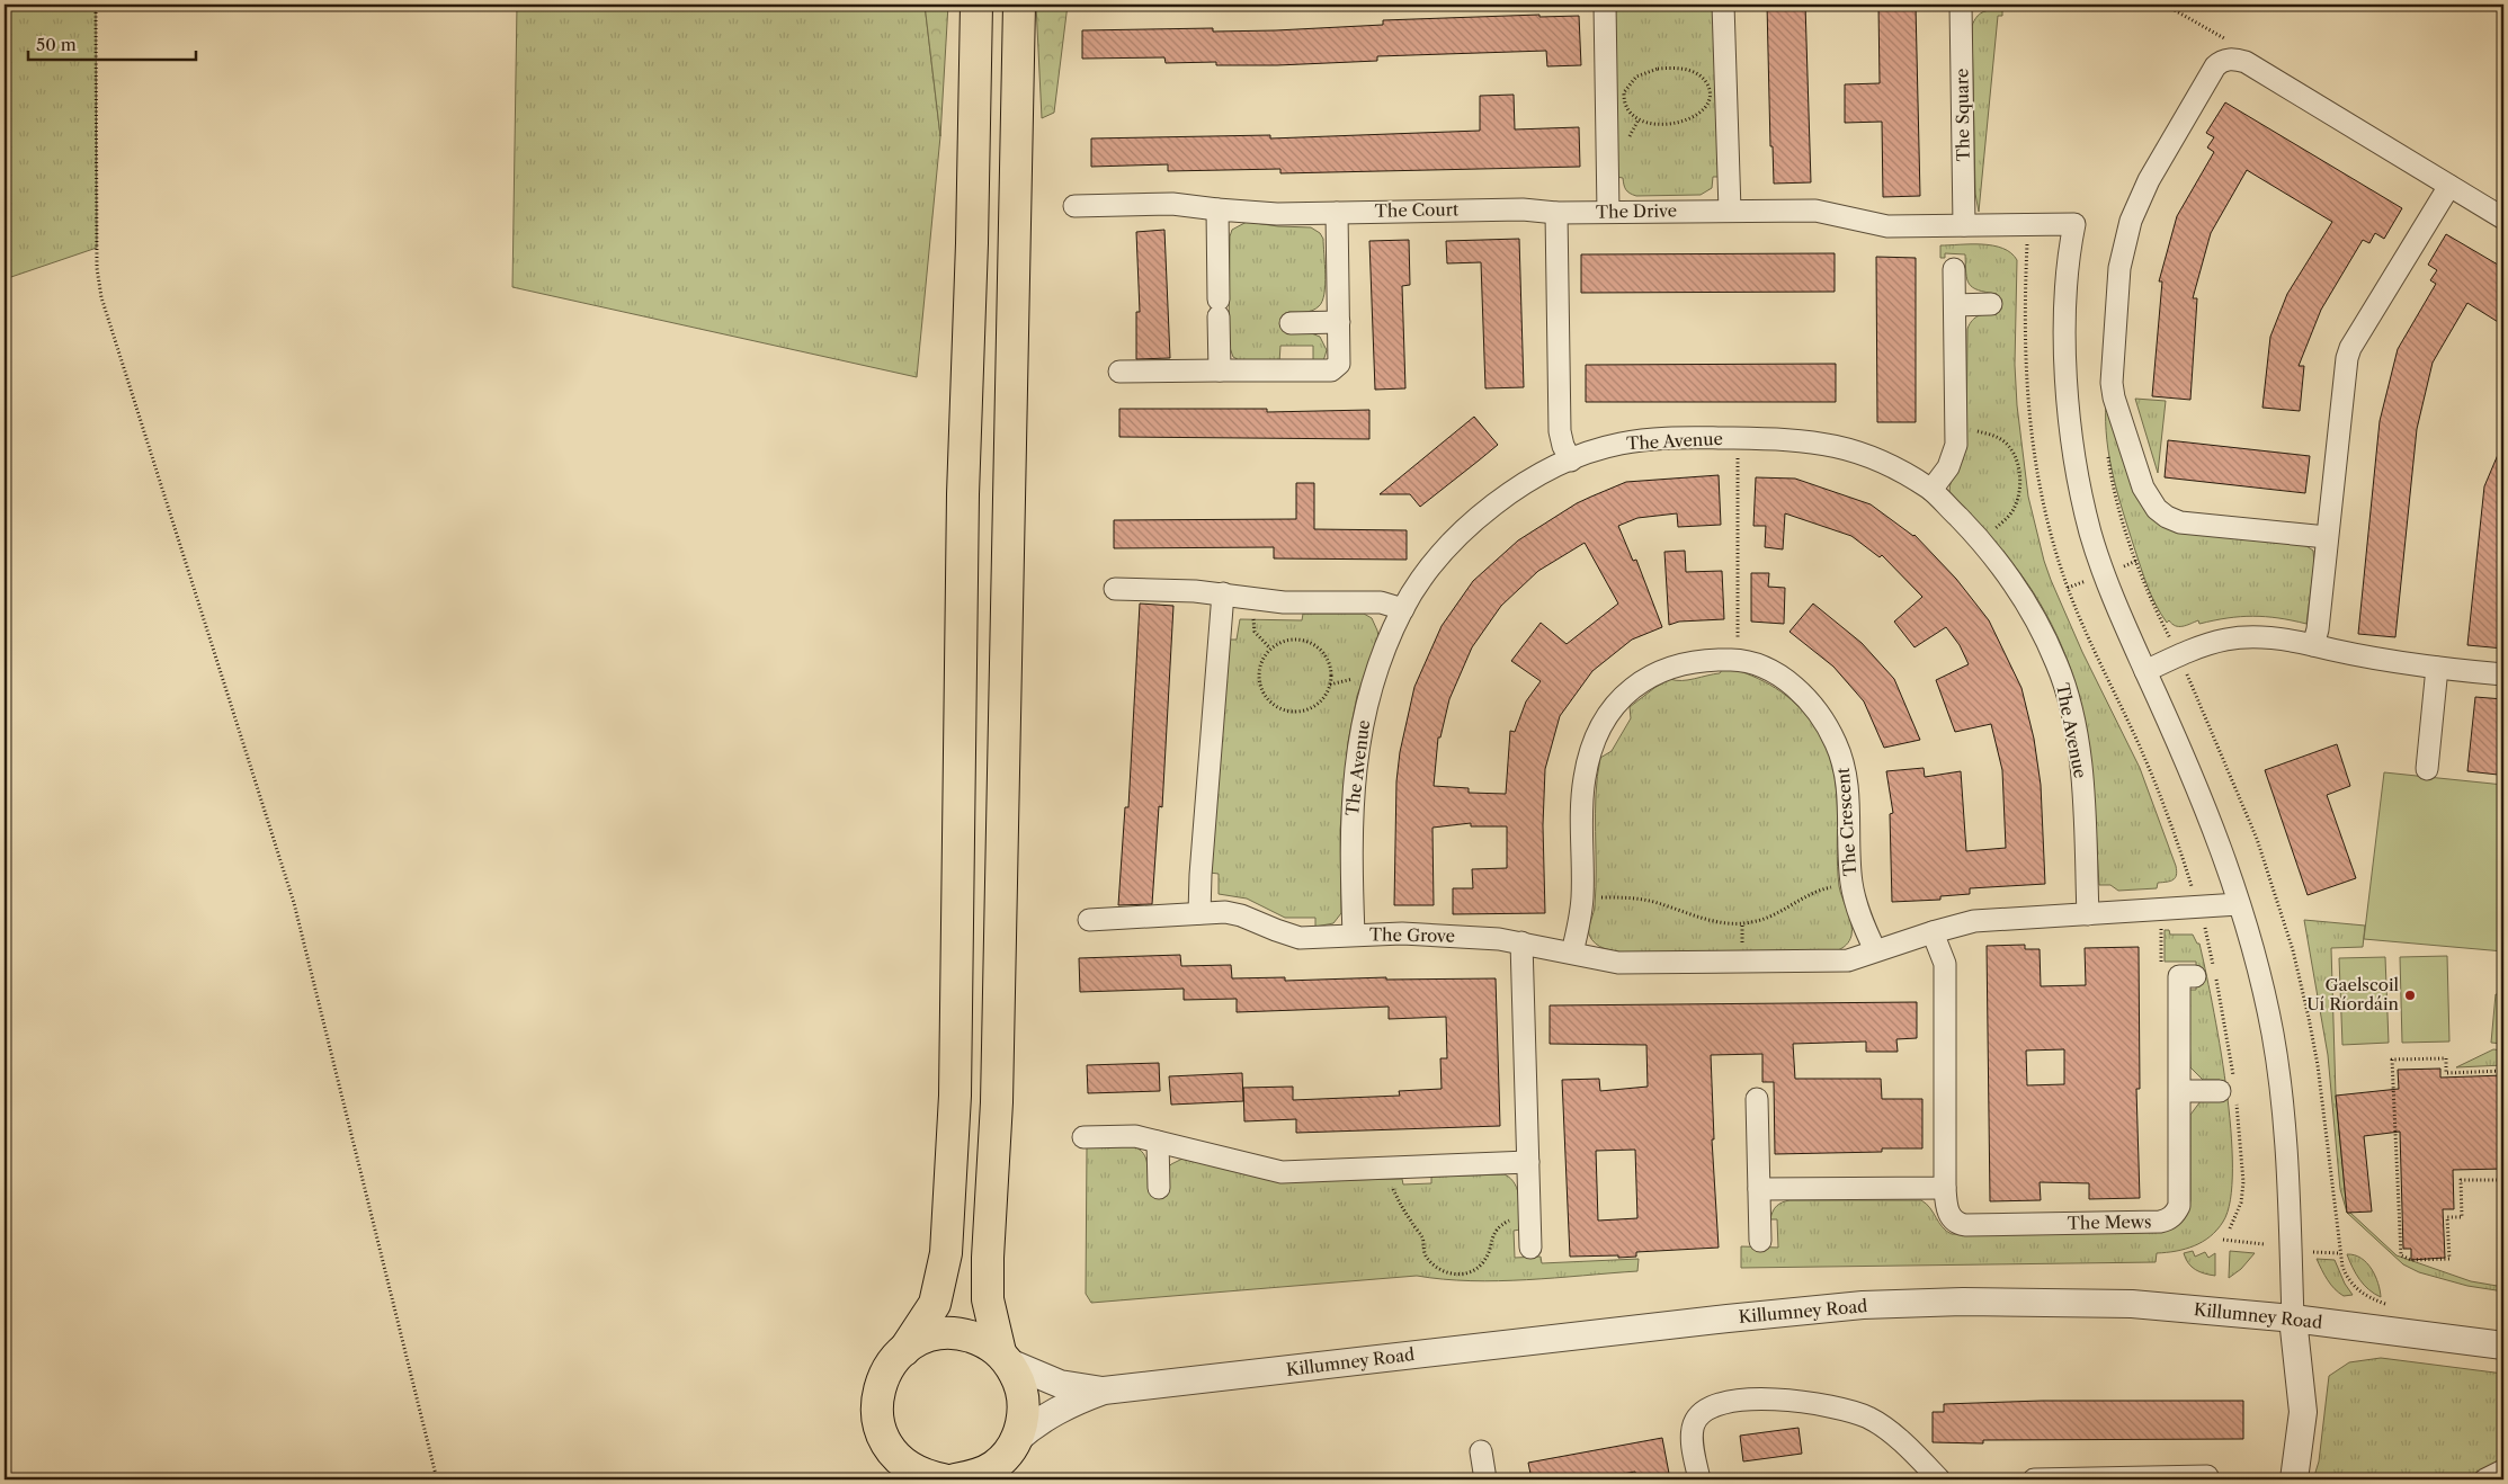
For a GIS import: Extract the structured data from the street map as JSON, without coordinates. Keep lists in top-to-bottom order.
{
  "streets": {
    "street": [
      "The Square",
      "The Court",
      "The Drive",
      "The Avenue",
      "The Crescent",
      "The Grove",
      "The Mews",
      "Killumney Road"
    ]
  },
  "crossings": [
    ["The Square", "The Drive"],
    ["The Court", "The Drive"],
    ["The Avenue", "The Grove"]
  ],
  "places": ["Gaelscoil Uí Ríordáin"],
  "scale_bar": "50 m"
}
